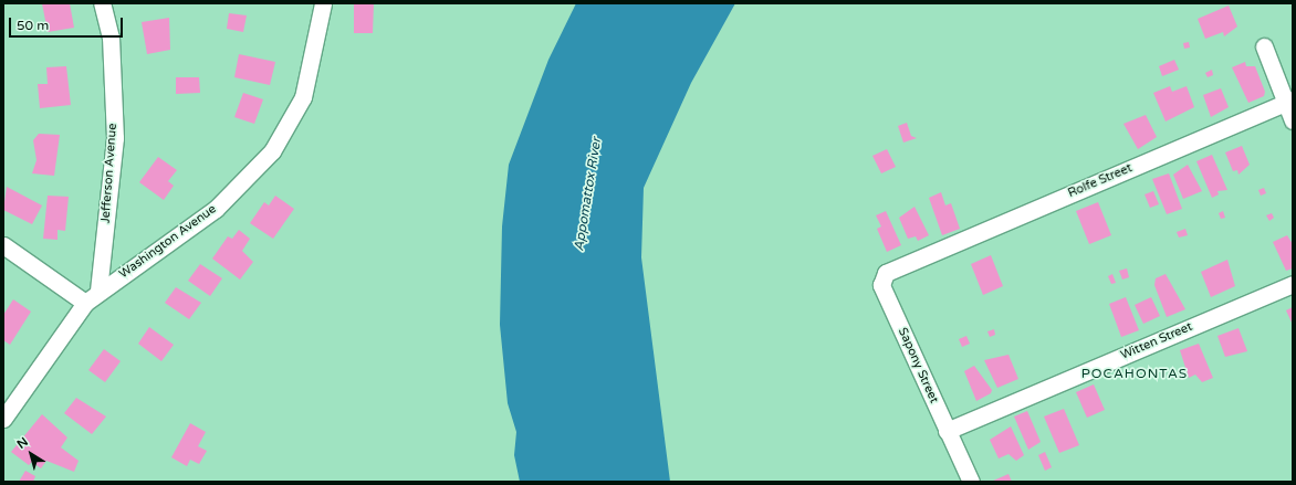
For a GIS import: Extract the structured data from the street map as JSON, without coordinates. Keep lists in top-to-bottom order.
{
  "streets": {
    "street": [
      "Jefferson Avenue",
      "Rolfe Street",
      "Washington Avenue",
      "Witten Street",
      "Sapony Street"
    ]
  },
  "crossings": [
    ["Jefferson Avenue", "Washington Avenue"],
    ["Rolfe Street", "Sapony Street"],
    ["Witten Street", "Sapony Street"]
  ],
  "districts": ["POCAHONTAS"],
  "water": ["Appomattox River"],
  "scale_bar": "50 m",
  "north": "top left"
}
